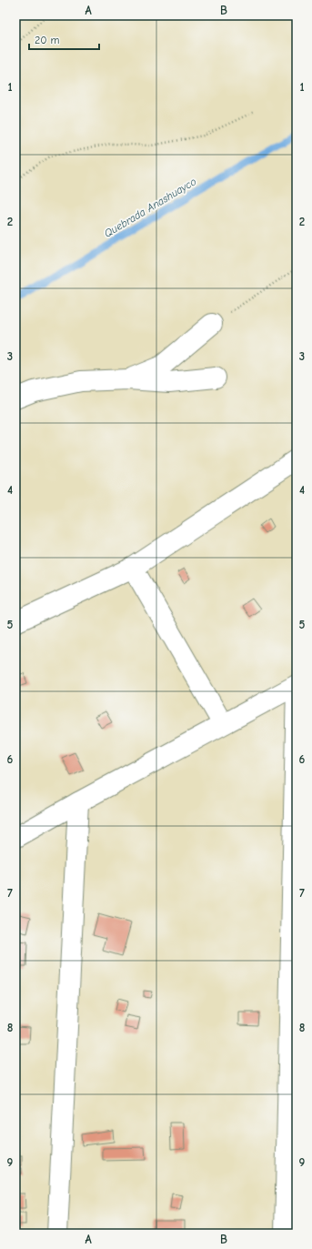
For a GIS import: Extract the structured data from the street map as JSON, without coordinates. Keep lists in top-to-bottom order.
{
  "water": ["Quebrada Anashuayco"],
  "scale_bar": "20 m",
  "grid": {
    "columns": ["A", "B"],
    "rows": [
      "1",
      "2",
      "3",
      "4",
      "5",
      "6",
      "7",
      "8",
      "9"
    ]
  }
}
